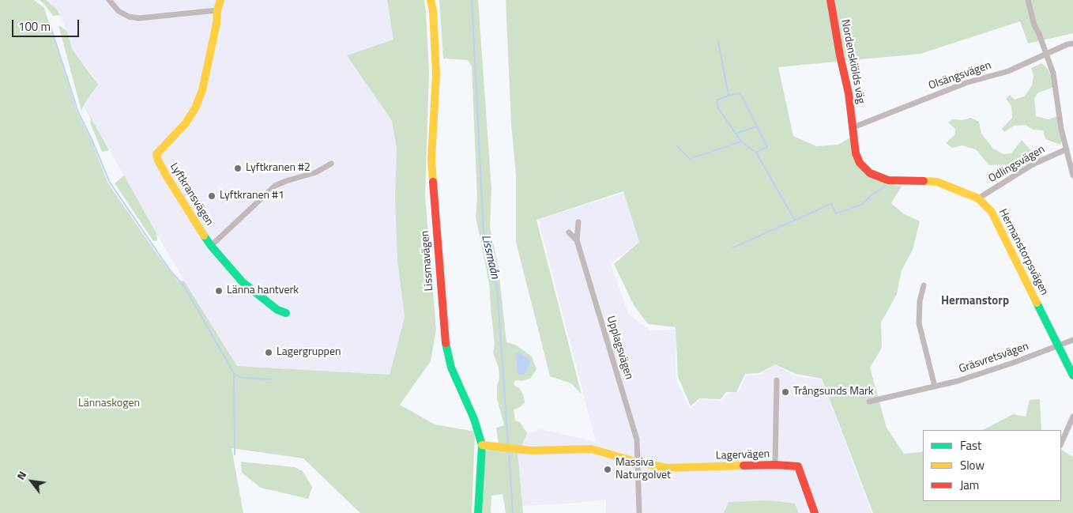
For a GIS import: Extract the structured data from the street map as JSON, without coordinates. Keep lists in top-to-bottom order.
{
  "streets": {
    "street": [
      "Nordenskiölds väg",
      "Olsängsvägen",
      "Odlingsvägen",
      "Lyftkransvägen",
      "Hermanstorpsvägen",
      "Lissmavägen",
      "Upplagsvägen",
      "Gräsvretsvägen",
      "Lagervägen"
    ]
  },
  "crossings": [
    ["Nordenskiölds väg", "Olsängsvägen"],
    ["Nordenskiölds väg", "Hermanstorpsvägen"],
    ["Olsängsvägen", "Hermanstorpsvägen"],
    ["Odlingsvägen", "Hermanstorpsvägen"],
    ["Hermanstorpsvägen", "Gräsvretsvägen"],
    ["Lissmavägen", "Lagervägen"],
    ["Upplagsvägen", "Lagervägen"]
  ],
  "districts": ["Hermanstorp"],
  "water": ["Lissmaån"],
  "parks": ["Lännaskogen"],
  "places": [
    "Lyftkranen #2",
    "Lyftkranen #1",
    "Länna hantverk",
    "Lagergruppen",
    "Trångsunds Mark",
    "Massiva Naturgolvet"
  ],
  "legend": ["Fast", "Slow", "Jam"],
  "scale_bar": "100 m",
  "north": "top left"
}
